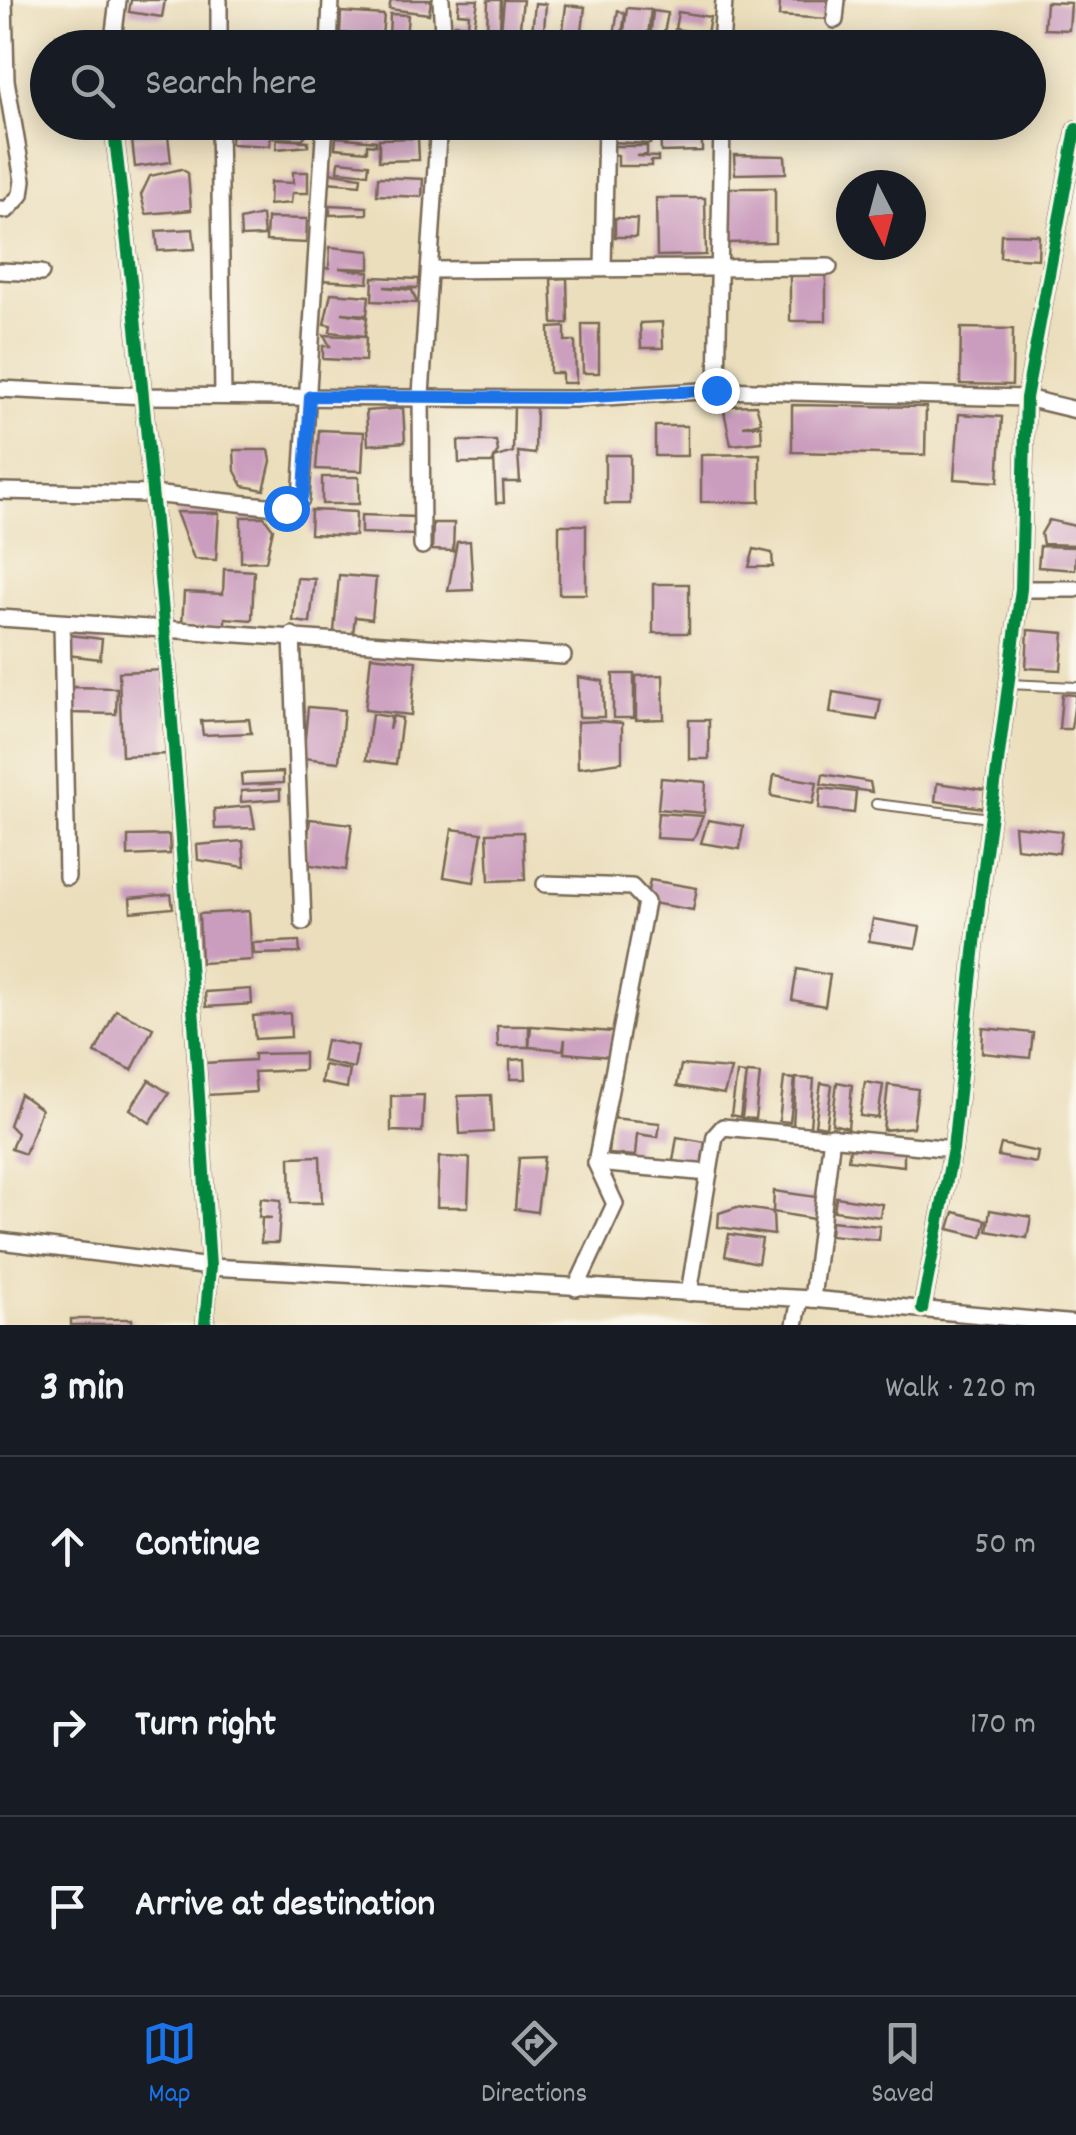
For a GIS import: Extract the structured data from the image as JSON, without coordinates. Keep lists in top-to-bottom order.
{
  "north": "bottom",
  "page": {
    "search": "Search here",
    "heading": ["3 min", "Walk · 220 m"],
    "list": [
      ["Continue", "50 m"],
      ["Turn right", "170 m"],
      "Arrive at destination"
    ],
    "nav": ["Map", "Directions", "Saved"]
  }
}
